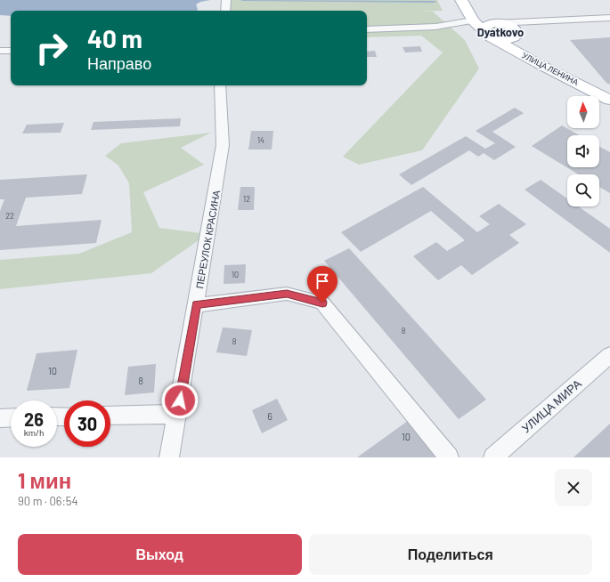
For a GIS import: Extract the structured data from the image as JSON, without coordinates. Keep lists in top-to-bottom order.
{
  "streets": {
    "main road": ["УЛИЦА ЛЕНИНА"],
    "street": ["ПЕРЕУЛОК КРАСИНА", "УЛИЦА МИРА"]
  },
  "districts": ["Dyatkovo"],
  "house_numbers": [
    "14",
    "12",
    "22",
    "10",
    "8",
    "8",
    "10",
    "8",
    "6",
    "10"
  ],
  "north": "top",
  "page": {
    "turn": ["40 m", "Направо"],
    "speed": "26 km/h",
    "limit": "30",
    "heading": ["1 мин", "90 m · 06:54"],
    "buttons": ["Выход", "Поделиться"]
  }
}
